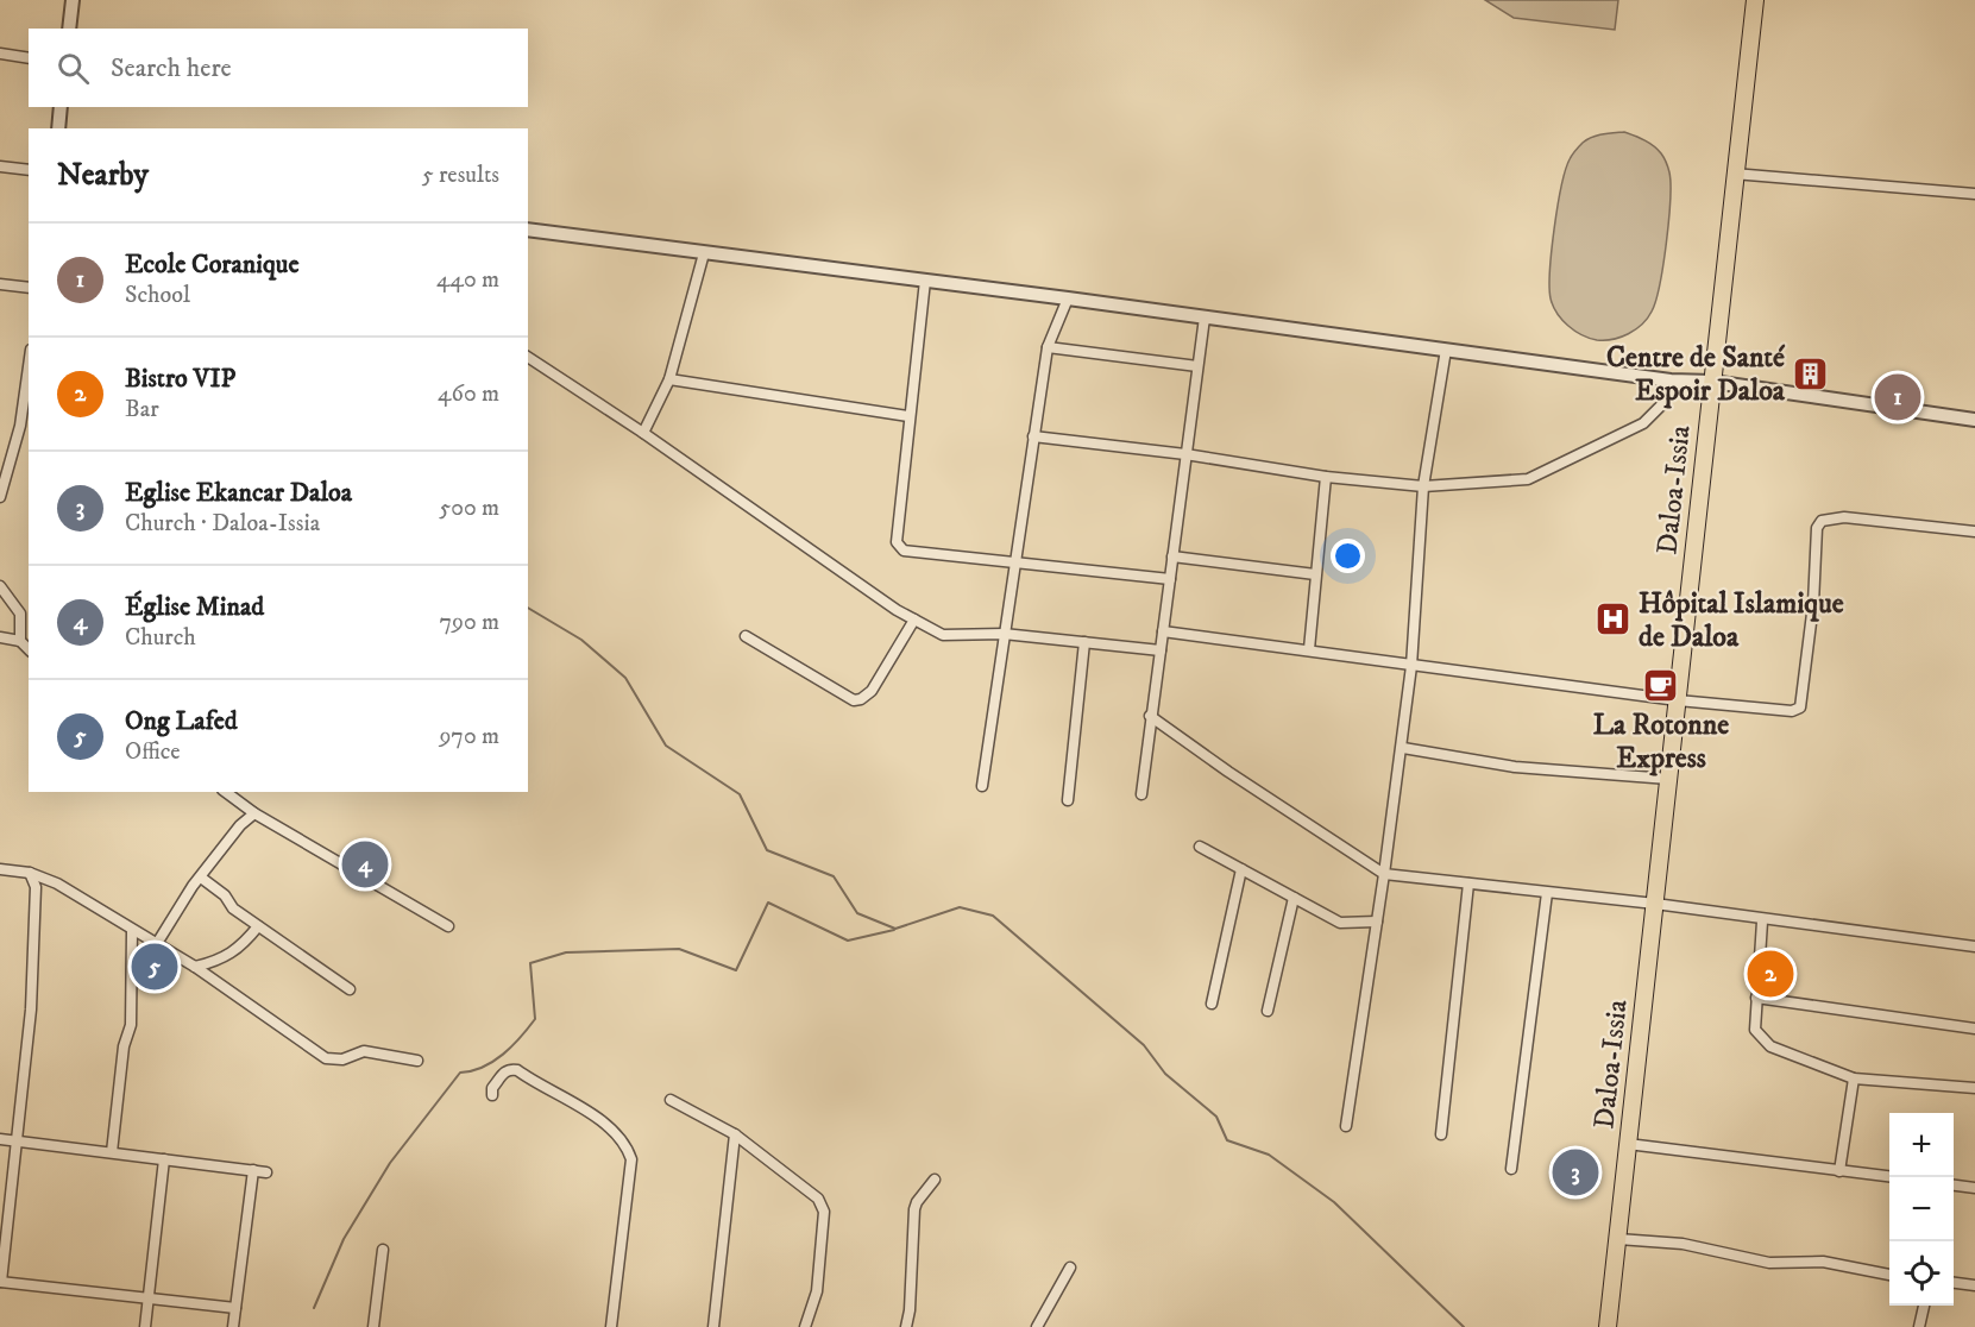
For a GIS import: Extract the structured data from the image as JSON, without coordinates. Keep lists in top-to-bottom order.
{
  "streets": {
    "main road": ["Daloa-Issia"]
  },
  "places": {
    "building": ["Centre de Santé Espoir Daloa"],
    "hospital": ["Hôpital Islamique de Daloa"],
    "cafe": ["La Rotonne Express"]
  },
  "page": {
    "search": "Search here",
    "heading": ["Nearby", "5 results"],
    "list": [
      {
        "mark": "1",
        "name": "Ecole Coranique",
        "note": "School",
        "value": "440 m"
      },
      {
        "mark": "2",
        "name": "Bistro VIP",
        "note": "Bar",
        "value": "460 m"
      },
      {
        "mark": "3",
        "name": "Eglise Ekancar Daloa",
        "note": "Church · Daloa-Issia",
        "value": "500 m"
      },
      {
        "mark": "4",
        "name": "Église Minad",
        "note": "Church",
        "value": "790 m"
      },
      {
        "mark": "5",
        "name": "Ong Lafed",
        "note": "Office",
        "value": "970 m"
      }
    ],
    "pins": [
      "1",
      "4",
      "5",
      "2",
      "3"
    ],
    "map_buttons": ["+", "−"]
  }
}
